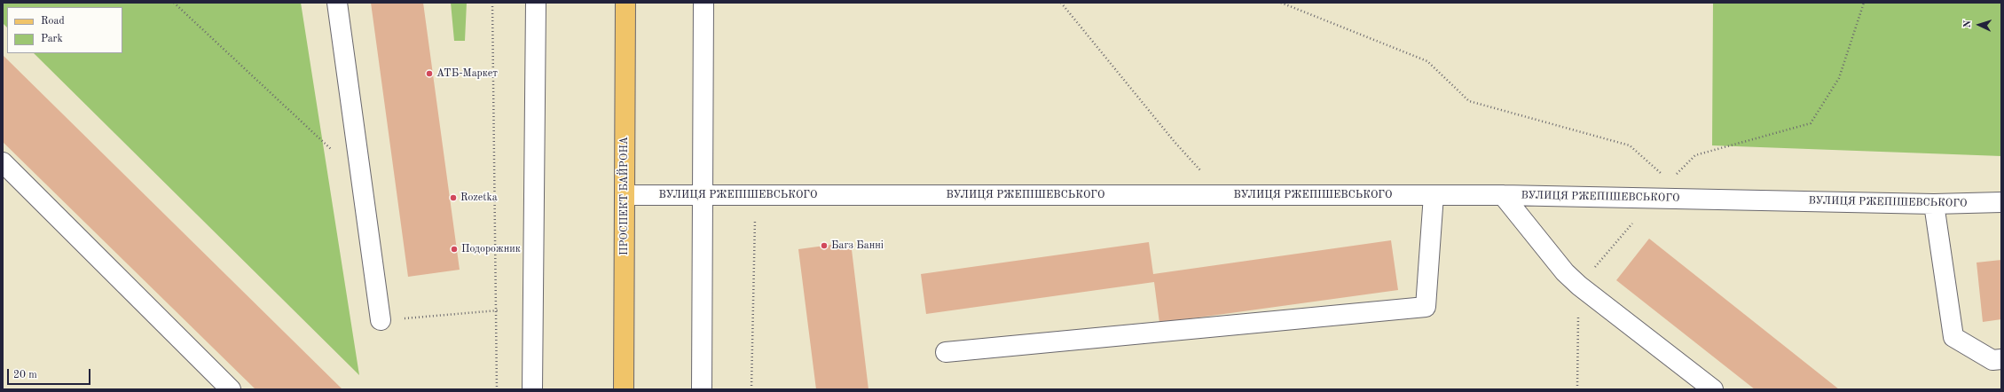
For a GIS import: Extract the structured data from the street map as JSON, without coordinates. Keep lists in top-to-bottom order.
{
  "streets": {
    "main road": ["ПРОСПЕКТ БАЙРОНА"],
    "street": ["ВУЛИЦЯ РЖЕПІШЕВСЬКОГО"]
  },
  "crossings": [
    ["ВУЛИЦЯ РЖЕПІШЕВСЬКОГО", "ПРОСПЕКТ БАЙРОНА"]
  ],
  "places": [
    "АТБ-Маркет",
    "Rozetka",
    "Багз Банні",
    "Подорожник"
  ],
  "legend": ["Road", "Park"],
  "scale_bar": "20 m",
  "north": "left"
}
